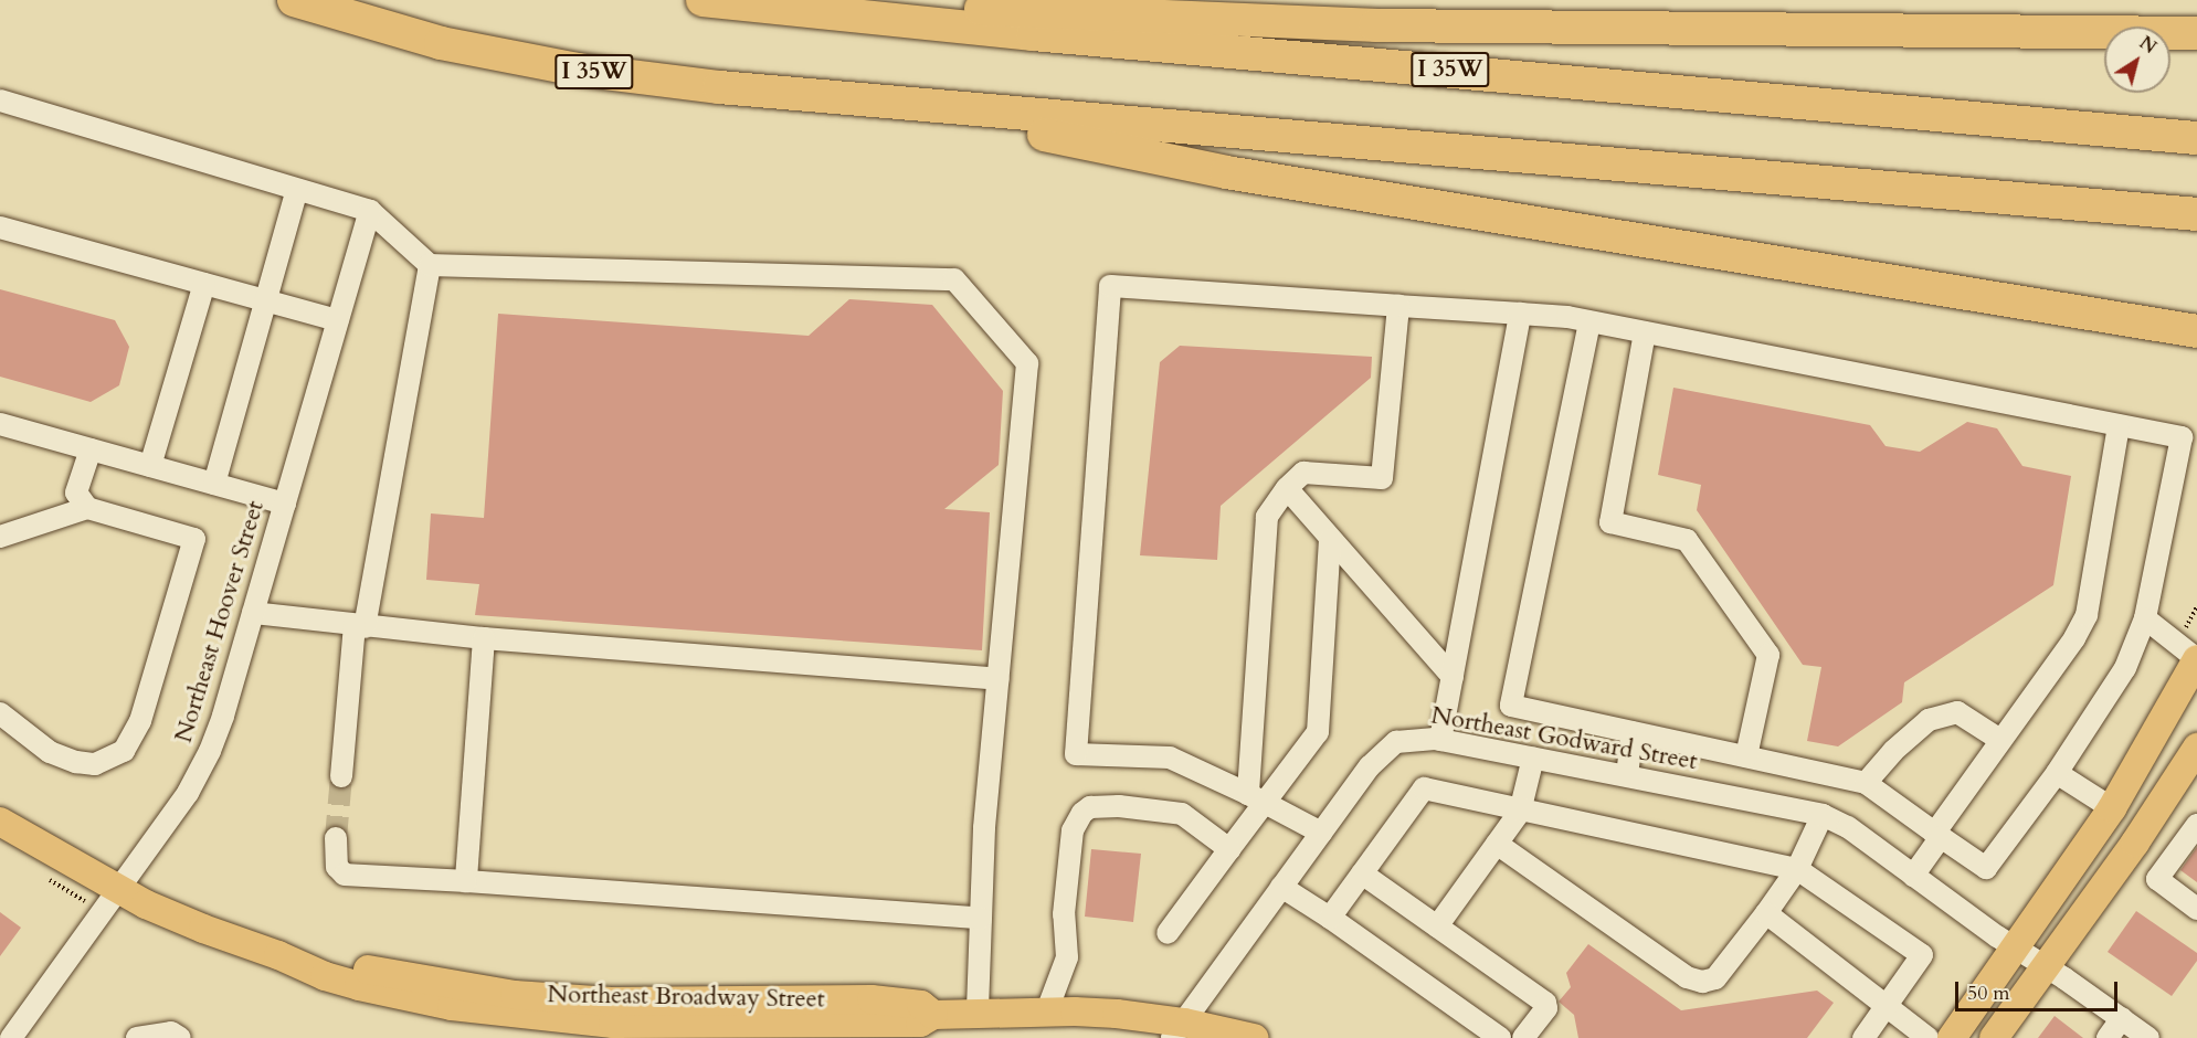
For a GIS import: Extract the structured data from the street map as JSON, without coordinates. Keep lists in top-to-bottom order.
{
  "streets": {
    "highway": ["I 35W"],
    "main road": ["Northeast Broadway Street"],
    "street": ["Northeast Hoover Street", "Northeast Godward Street"]
  },
  "crossings": [
    ["Northeast Hoover Street", "Northeast Broadway Street"],
    ["Northeast Godward Street", "Northeast Broadway Street"]
  ],
  "scale_bar": "50 m",
  "north": "top right"
}
